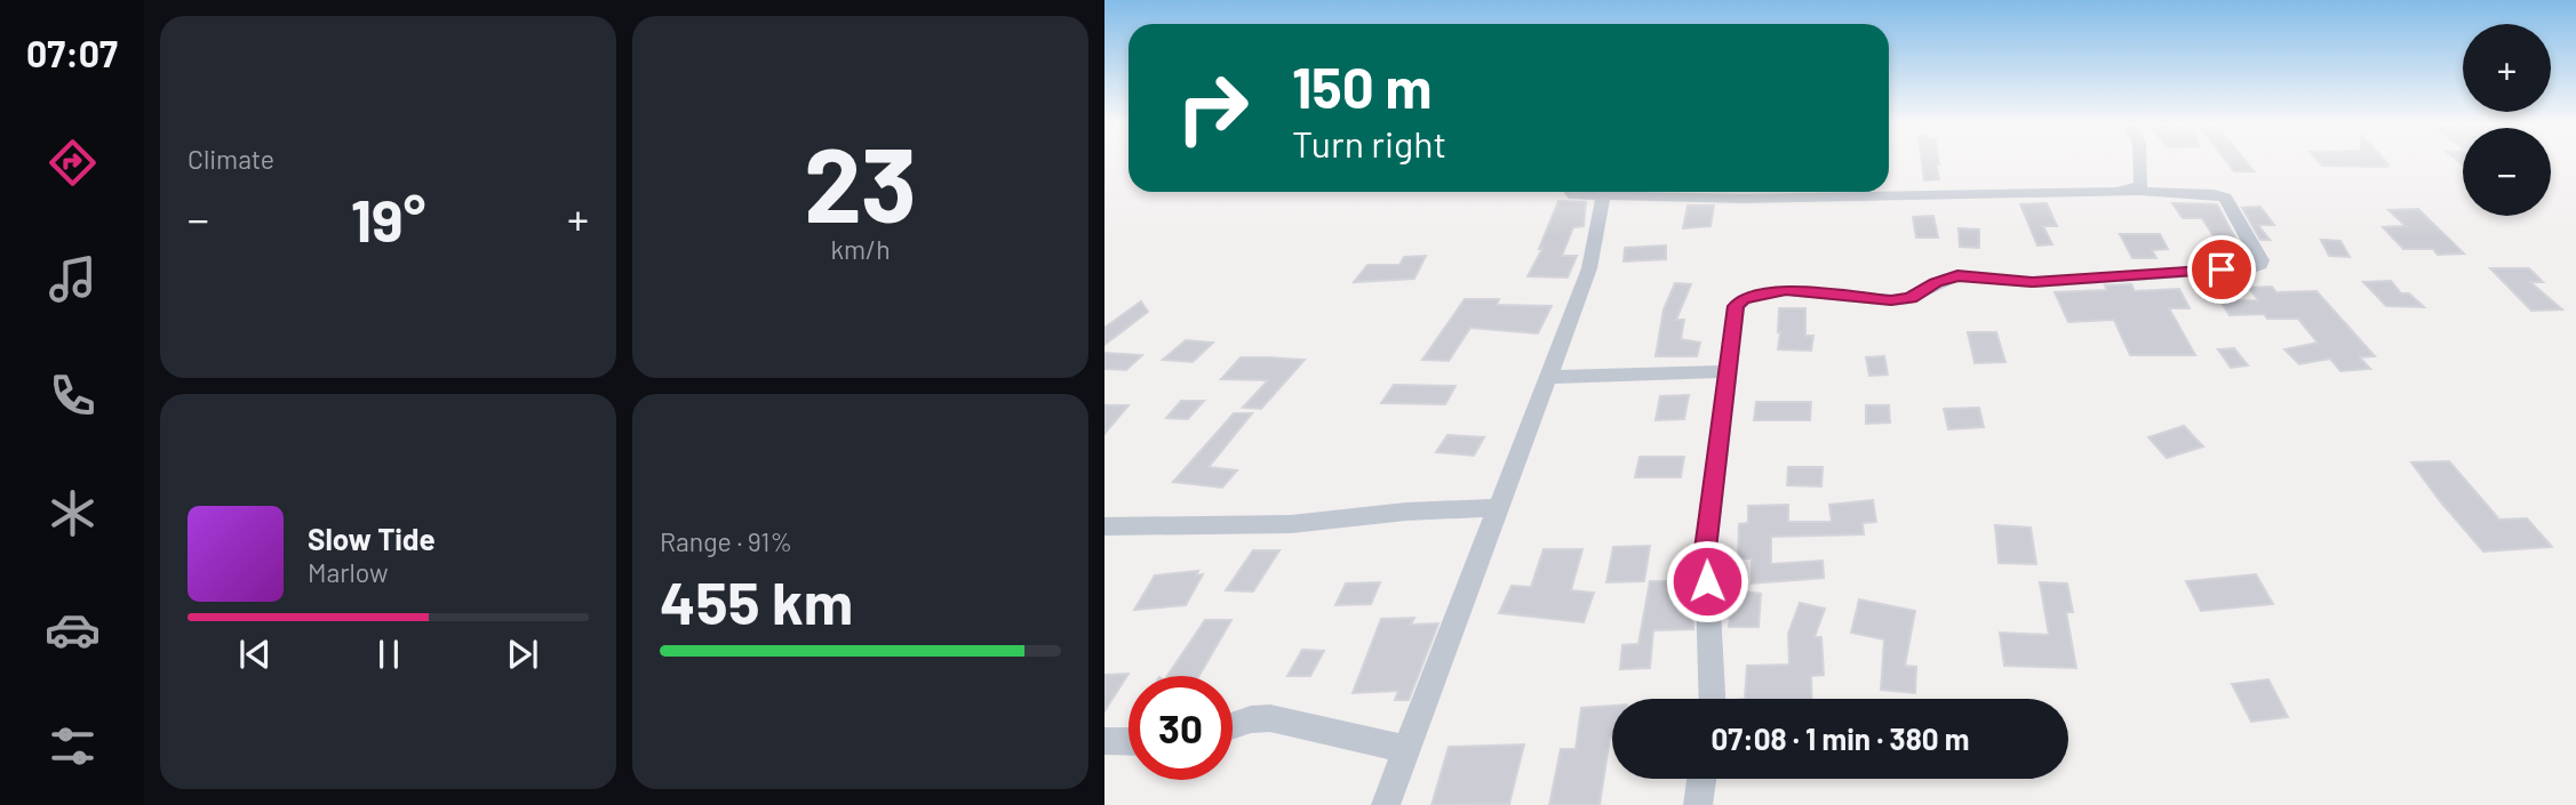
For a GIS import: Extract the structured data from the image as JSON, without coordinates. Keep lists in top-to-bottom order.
{
  "page": {
    "tabs": "07:07",
    "tile": [
      "Climate",
      ["23", "km/h"],
      ["Range · 91%", "455 km"]
    ],
    "map_buttons": ["+", "−"],
    "turn": ["150 m", "Turn right"],
    "heat": ["−", "19°", "+"],
    "song": ["Slow Tide", "Marlow"],
    "limit": "30",
    "trip": "07:08 · 1 min · 380 m"
  }
}
